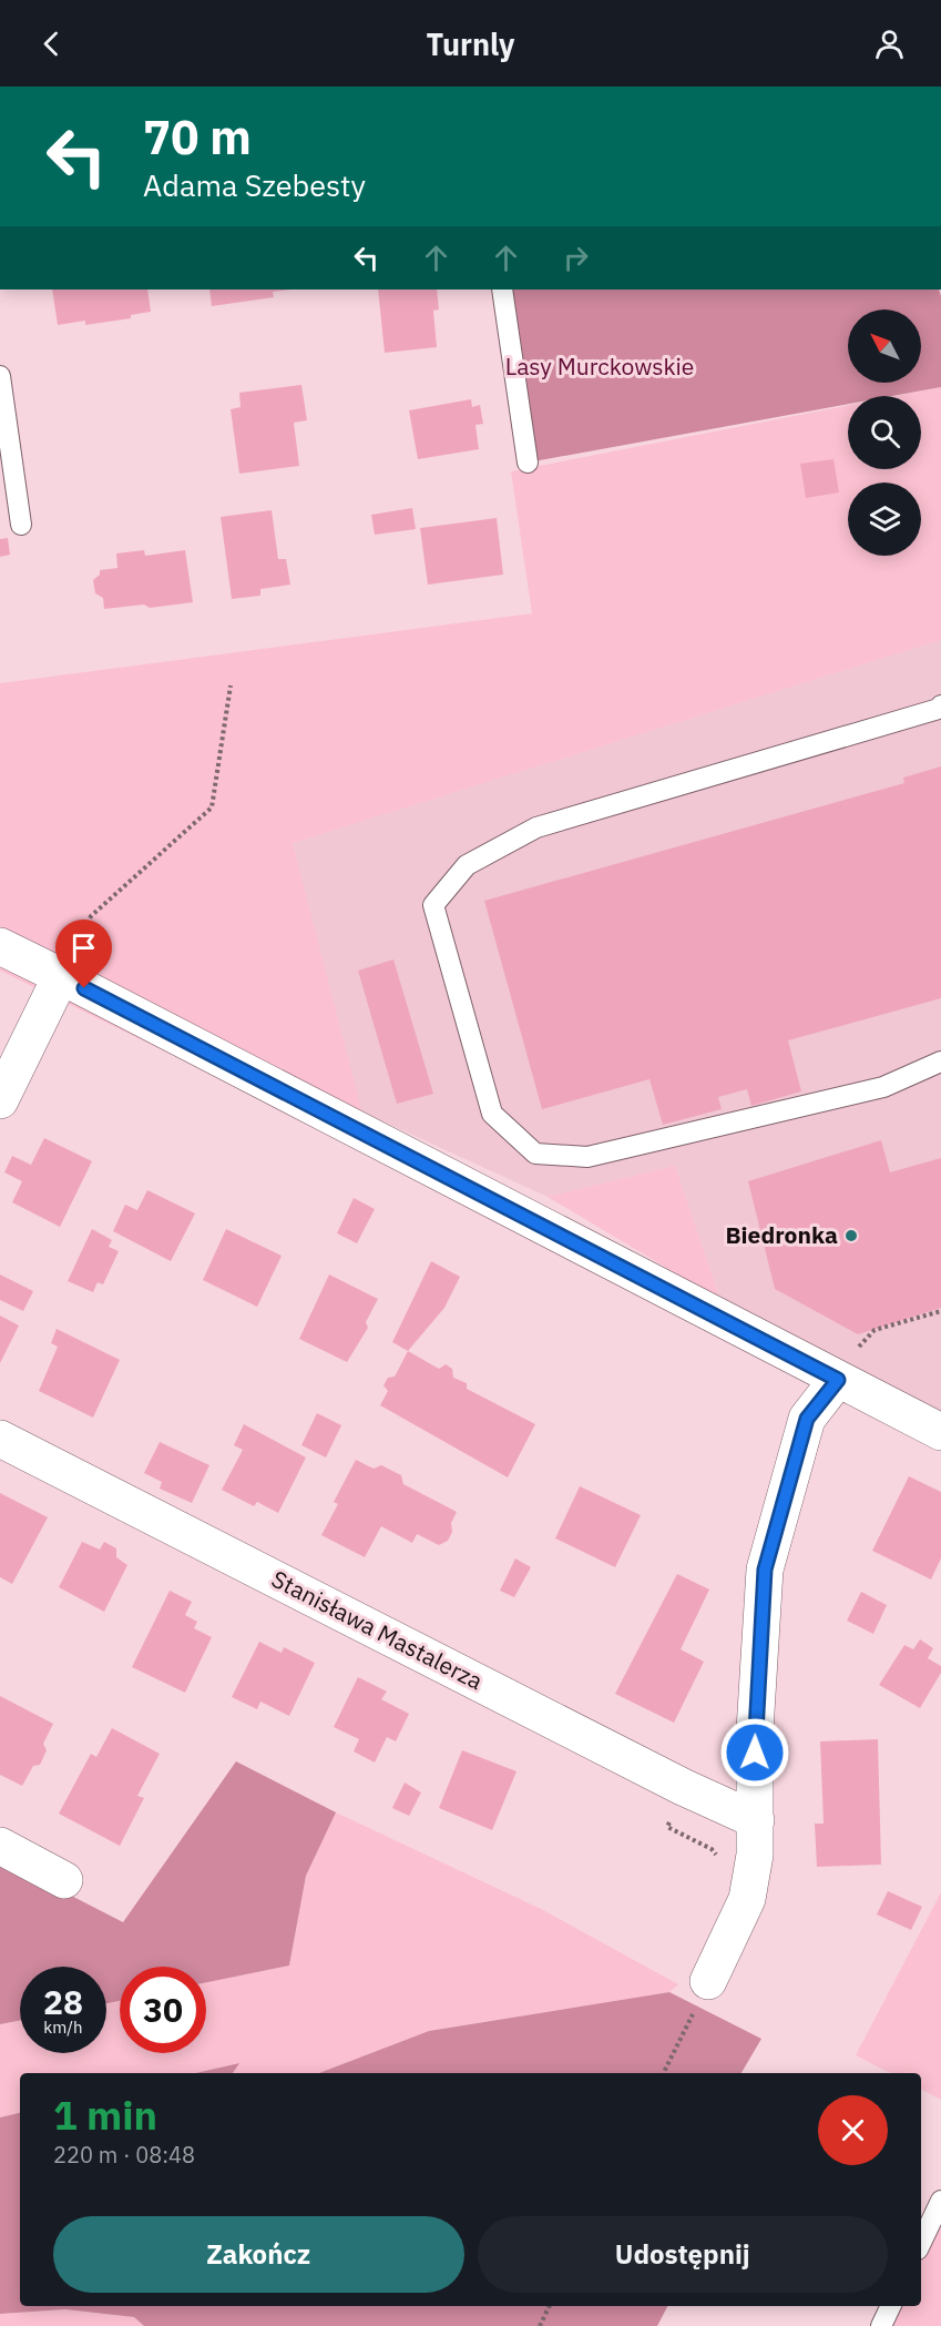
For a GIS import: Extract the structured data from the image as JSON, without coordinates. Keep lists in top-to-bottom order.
{
  "streets": {
    "street": ["Stanisława Mastalerza"]
  },
  "parks": ["Lasy Murckowskie"],
  "places": ["Biedronka"],
  "north": "top left",
  "page": {
    "header": "Turnly",
    "turn": ["70 m", "Adama Szebesty"],
    "speed": "28 km/h",
    "limit": "30",
    "heading": ["1 min", "220 m · 08:48"],
    "buttons": ["Zakończ", "Udostępnij"]
  }
}
